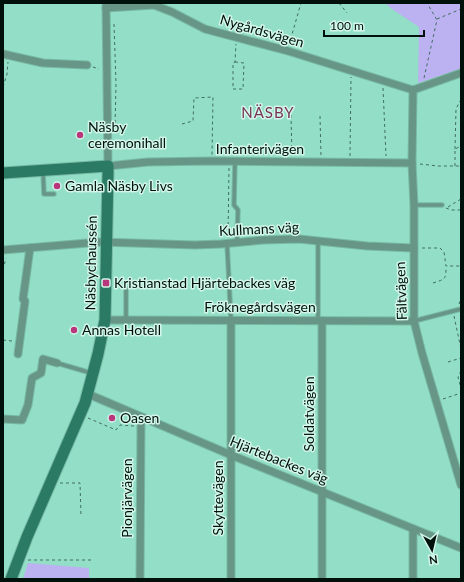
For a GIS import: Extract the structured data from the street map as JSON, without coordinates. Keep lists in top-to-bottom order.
{
  "streets": {
    "street": [
      "Nygårdsvägen",
      "Infanterivägen",
      "Kullmans väg",
      "Näsbychaussén",
      "Fältvägen",
      "Fröknegårdsvägen",
      "Soldatvägen",
      "Hjärtebackes väg",
      "Pionjärvägen",
      "Skyttevägen"
    ]
  },
  "crossings": [
    ["Nygårdsvägen", "Näsbychaussén"],
    ["Nygårdsvägen", "Fältvägen"],
    ["Infanterivägen", "Näsbychaussén"],
    ["Infanterivägen", "Fältvägen"],
    ["Kullmans väg", "Näsbychaussén"],
    ["Kullmans väg", "Fältvägen"],
    ["Näsbychaussén", "Fröknegårdsvägen"],
    ["Näsbychaussén", "Hjärtebackes väg"],
    ["Fältvägen", "Fröknegårdsvägen"],
    ["Fröknegårdsvägen", "Soldatvägen"],
    ["Fröknegårdsvägen", "Skyttevägen"],
    ["Soldatvägen", "Hjärtebackes väg"],
    ["Hjärtebackes väg", "Pionjärvägen"],
    ["Hjärtebackes väg", "Skyttevägen"]
  ],
  "districts": ["NÄSBY"],
  "places": {
    "other": [
      "Näsby ceremonihall",
      "Gamla Näsby Livs",
      "Annas Hotell",
      "Oasen"
    ],
    "transit": ["Kristianstad Hjärtebackes väg"]
  },
  "scale_bar": "100 m",
  "north": "bottom"
}
